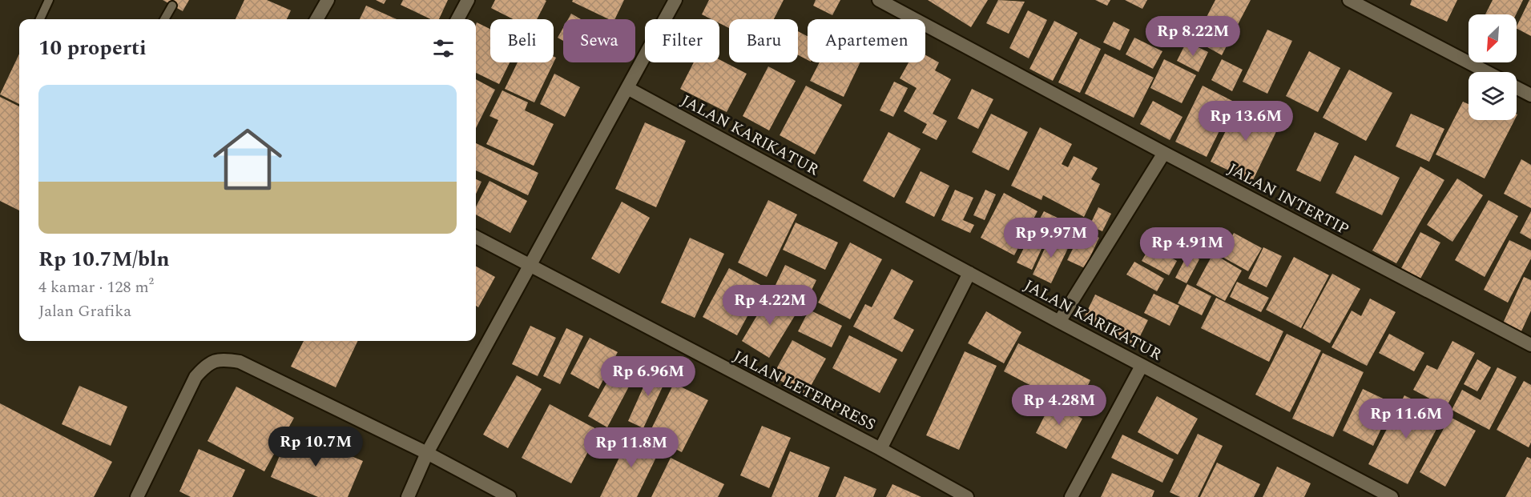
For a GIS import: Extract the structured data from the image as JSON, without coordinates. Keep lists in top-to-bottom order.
{
  "streets": {
    "street": ["JALAN KARIKATUR", "JALAN INTERTIP", "JALAN LETERPRESS"]
  },
  "north": "bottom left",
  "page": {
    "price": [
      "Rp 8.22M",
      "Rp 13.6M",
      "Rp 9.97M",
      "Rp 4.91M",
      "Rp 4.22M",
      "Rp 6.96M",
      "Rp 4.28M",
      "Rp 11.6M",
      "Rp 10.7M",
      "Rp 11.8M"
    ],
    "chip": [
      "Beli",
      "Sewa",
      "Filter",
      "Baru",
      "Apartemen"
    ],
    "heading": "10 properti",
    "list": [
      {
        "name": "Rp 10.7M/bln",
        "note": "4 kamar · 128 m² · Jalan Grafika"
      }
    ]
  }
}
